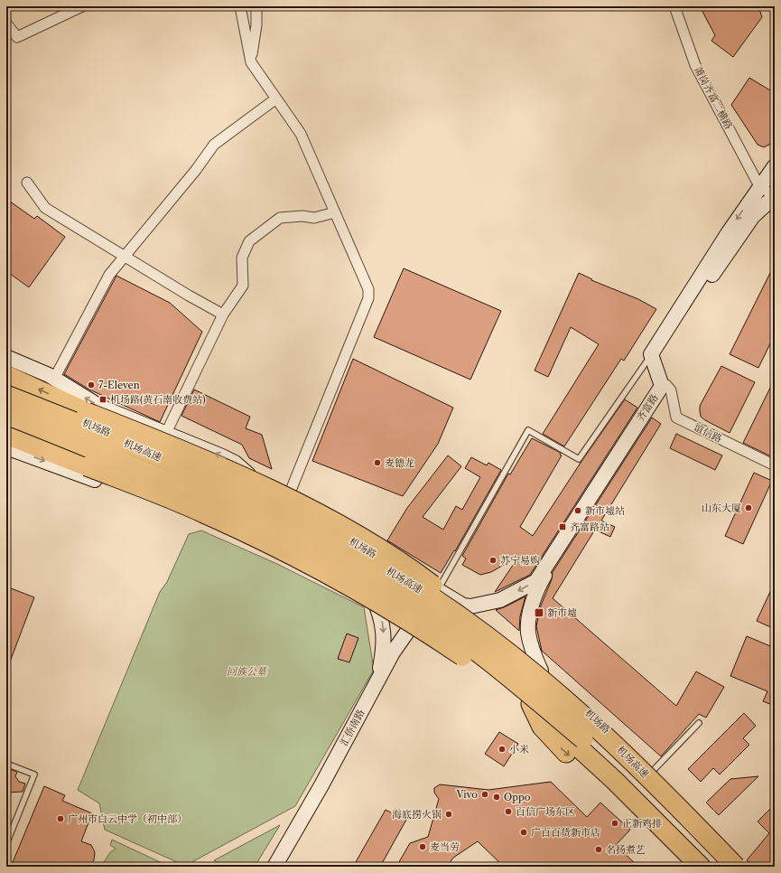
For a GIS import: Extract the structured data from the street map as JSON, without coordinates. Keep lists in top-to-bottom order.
{
  "streets": {
    "highway": ["机场路", "机场高速"],
    "main road": ["齐富路", "汇侨南路"],
    "street": ["萧岗齐富二横路", "谊信路"]
  },
  "crossings": [
    ["齐富路", "机场路"],
    ["齐富路", "谊信路"],
    ["齐富路", "汇侨南路"],
    ["机场路", "汇侨南路"]
  ],
  "one_way": ["齐富路"],
  "parks": ["回族公墓"],
  "places": {
    "other": [
      "7-Eleven",
      "麦德龙",
      "山东大厦",
      "新市墟站",
      "苏宁易购",
      "小米",
      "Vivo",
      "Oppo",
      "百信广场东区",
      "海底捞火锅",
      "广州市白云中学（初中部）",
      "正新鸡排",
      "广百百货新市店",
      "麦当劳",
      "名扬煮艺"
    ],
    "transit": ["机场路(黄石南收费站)", "齐富路站", "新市墟"]
  }
}
